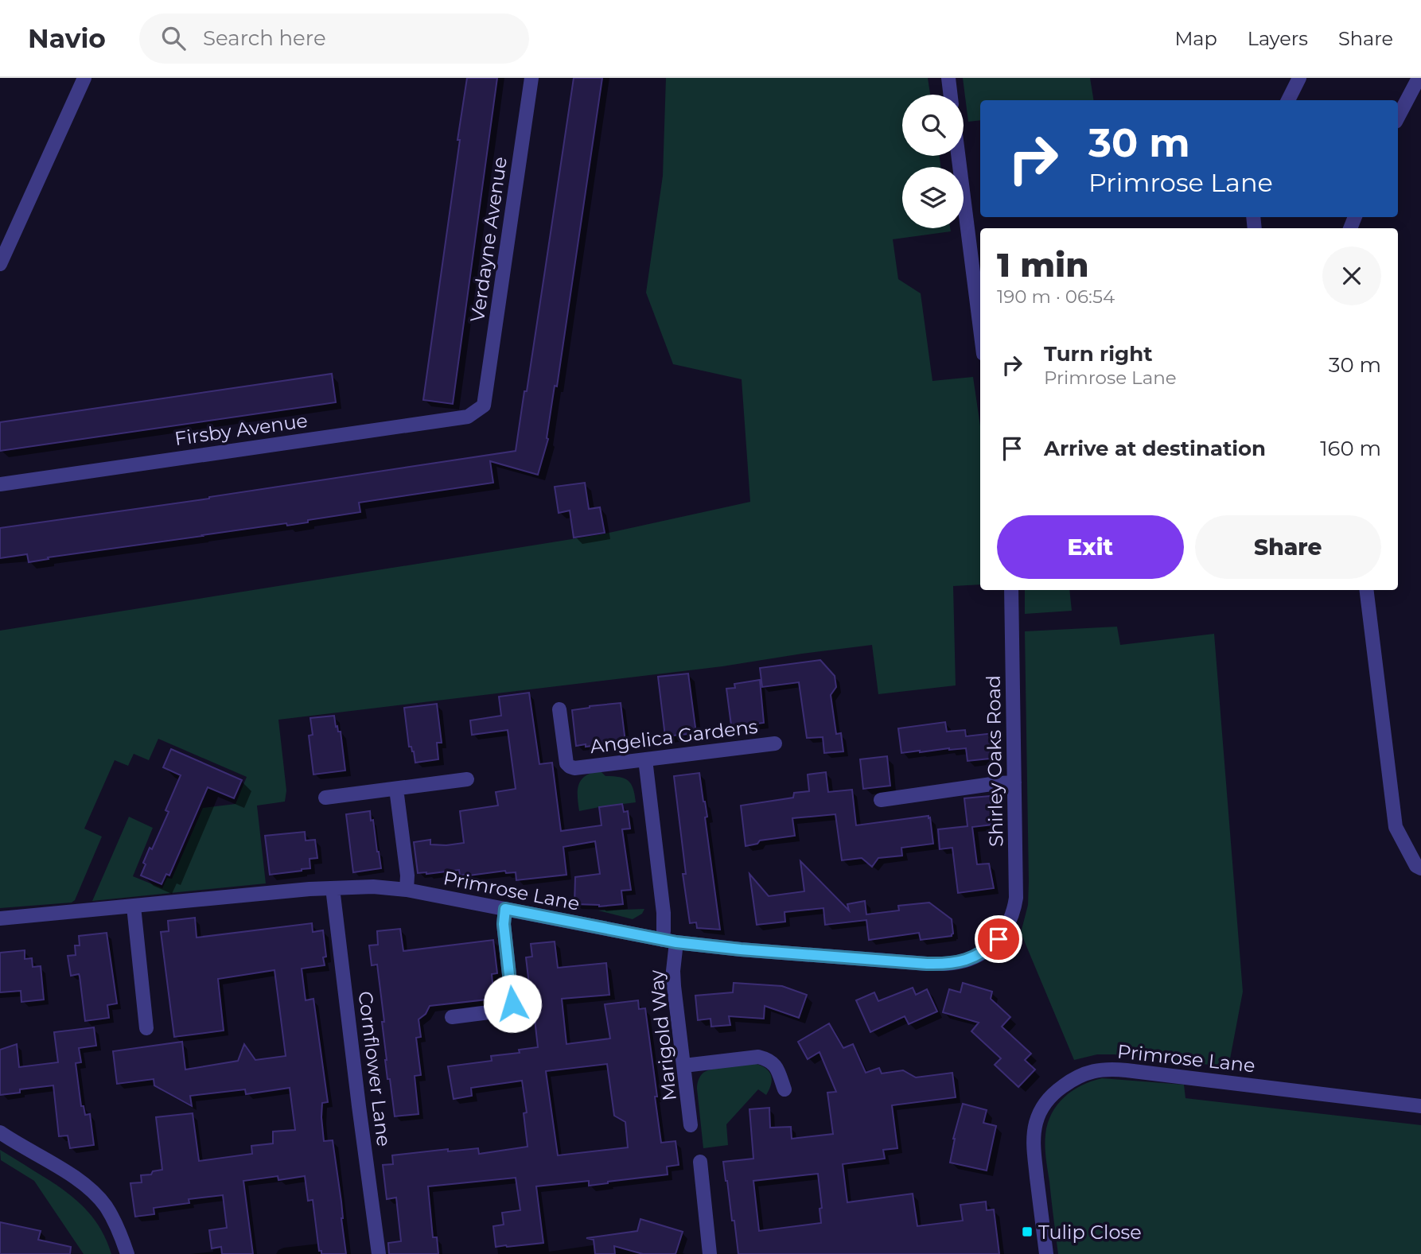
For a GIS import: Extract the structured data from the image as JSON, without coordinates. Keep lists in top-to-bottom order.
{
  "streets": {
    "street": [
      "Verdayne Avenue",
      "Firsby Avenue",
      "Angelica Gardens",
      "Shirley Oaks Road",
      "Primrose Lane",
      "Marigold Way",
      "Cornflower Lane"
    ]
  },
  "crossings": [
    ["Verdayne Avenue", "Firsby Avenue"],
    ["Angelica Gardens", "Marigold Way"],
    ["Shirley Oaks Road", "Primrose Lane"],
    ["Primrose Lane", "Marigold Way"],
    ["Primrose Lane", "Cornflower Lane"]
  ],
  "places": {
    "transit": ["Tulip Close"]
  },
  "page": {
    "header": "Navio",
    "search": "Search here",
    "nav": ["Map", "Layers", "Share"],
    "turn": ["30 m", "Primrose Lane"],
    "heading": ["1 min", "190 m · 06:54"],
    "list": [
      {
        "name": "Turn right",
        "note": "Primrose Lane",
        "value": "30 m"
      },
      {
        "name": "Arrive at destination",
        "value": "160 m"
      }
    ],
    "buttons": ["Exit", "Share"]
  }
}
